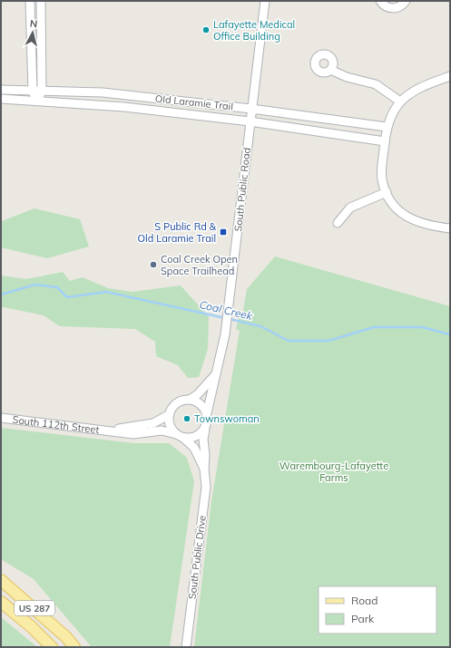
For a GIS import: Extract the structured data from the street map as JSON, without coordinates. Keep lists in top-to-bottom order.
{
  "streets": {
    "main road": ["US 287"],
    "street": [
      "Old Laramie Trail",
      "South Public Road",
      "South 112th Street",
      "South Public Drive"
    ]
  },
  "crossings": [
    ["Old Laramie Trail", "South Public Road"],
    ["South Public Road", "South 112th Street"]
  ],
  "water": ["Coal Creek"],
  "parks": ["Warembourg-Lafayette Farms"],
  "places": {
    "other": ["Lafayette Medical Office Building", "Coal Creek Open Space Trailhead", "Townswoman"],
    "transit": ["S Public Rd & Old Laramie Trail"]
  },
  "legend": ["Road", "Park"],
  "north": "top"
}
